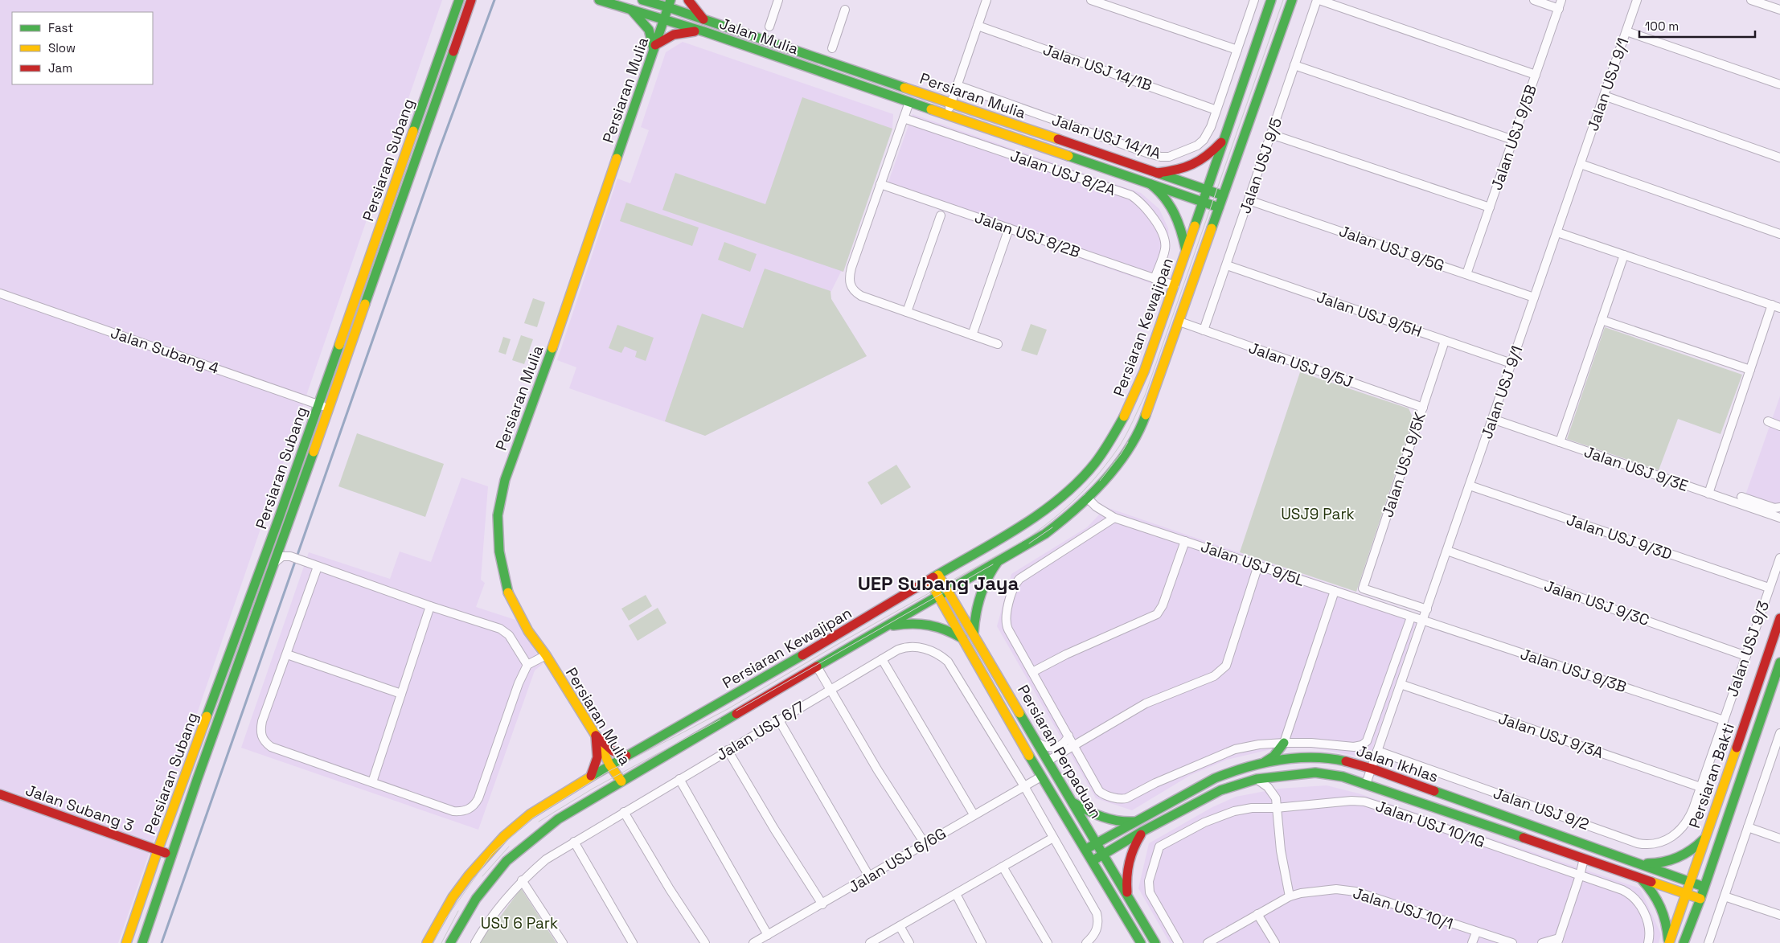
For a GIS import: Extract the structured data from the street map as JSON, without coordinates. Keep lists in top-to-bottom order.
{
  "streets": {
    "main road": [
      "Jalan Mulia",
      "Persiaran Mulia",
      "Persiaran Subang",
      "Persiaran Kewajipan",
      "Persiaran Perpaduan",
      "Jalan Ikhlas",
      "Persiaran Bakti",
      "Jalan Subang 3"
    ],
    "street": [
      "Jalan USJ 14/1B",
      "Jalan USJ 9/1",
      "Jalan USJ 14/1A",
      "Jalan USJ 9/5B",
      "Jalan USJ 9/5",
      "Jalan USJ 8/2A",
      "Jalan USJ 8/2B",
      "Jalan USJ 9/5G",
      "Jalan USJ 9/5H",
      "Jalan Subang 4",
      "Jalan USJ 9/5J",
      "Jalan USJ 9/5K",
      "Jalan USJ 9/3E",
      "Jalan USJ 9/3D",
      "Jalan USJ 9/5L",
      "Jalan USJ 9/3C",
      "Jalan USJ 9/3",
      "Jalan USJ 9/3B",
      "Jalan USJ 6/7",
      "Jalan USJ 9/3A",
      "Jalan USJ 9/2",
      "Jalan USJ 10/1G",
      "Jalan USJ 6/6G",
      "Jalan USJ 10/1"
    ]
  },
  "crossings": [
    ["Jalan Mulia", "Persiaran Mulia"],
    ["Jalan USJ 14/1B", "Jalan USJ 14/1A"],
    ["Jalan USJ 9/1", "Jalan USJ 9/5G"],
    ["Jalan USJ 9/1", "Jalan USJ 9/5H"],
    ["Jalan USJ 9/1", "Jalan USJ 9/5K"],
    ["Jalan USJ 9/1", "Jalan USJ 9/3E"],
    ["Jalan USJ 9/1", "Jalan USJ 9/3D"],
    ["Jalan USJ 9/1", "Jalan USJ 9/5L"],
    ["Jalan USJ 9/1", "Jalan USJ 9/3C"],
    ["Jalan USJ 9/1", "Jalan USJ 9/3B"],
    ["Jalan USJ 9/1", "Jalan USJ 9/3A"],
    ["Jalan USJ 9/1", "Jalan Ikhlas"],
    ["Jalan USJ 9/1", "Jalan USJ 9/2"],
    ["Persiaran Mulia", "Persiaran Kewajipan"],
    ["Jalan USJ 9/5B", "Jalan USJ 9/5G"],
    ["Persiaran Subang", "Jalan Subang 4"],
    ["Persiaran Subang", "Jalan Subang 3"],
    ["Jalan USJ 9/5", "Jalan USJ 9/5G"],
    ["Jalan USJ 9/5", "Jalan USJ 9/5H"],
    ["Jalan USJ 9/5", "Jalan USJ 9/5J"],
    ["Jalan USJ 8/2A", "Jalan USJ 8/2B"],
    ["Jalan USJ 8/2B", "Persiaran Kewajipan"],
    ["Jalan USJ 9/5H", "Jalan USJ 9/5K"],
    ["Persiaran Kewajipan", "Jalan USJ 9/5J"],
    ["Persiaran Kewajipan", "Jalan USJ 9/5L"],
    ["Persiaran Kewajipan", "Persiaran Perpaduan"],
    ["Jalan USJ 9/5J", "Jalan USJ 9/5K"],
    ["Jalan USJ 9/3D", "Jalan USJ 9/3"],
    ["Jalan USJ 9/5L", "Jalan USJ 9/3B"],
    ["Jalan USJ 9/3C", "Jalan USJ 9/3"],
    ["Jalan USJ 9/3", "Jalan USJ 9/3B"],
    ["Jalan USJ 9/3", "Jalan USJ 9/3A"],
    ["Jalan USJ 9/3", "Jalan USJ 9/2"],
    ["Jalan USJ 6/7", "Jalan USJ 6/6G"],
    ["Persiaran Perpaduan", "Jalan Ikhlas"],
    ["Persiaran Perpaduan", "Jalan USJ 6/6G"],
    ["Jalan Ikhlas", "Persiaran Bakti"]
  ],
  "districts": ["UEP Subang Jaya"],
  "parks": ["USJ9 Park", "USJ 6 Park"],
  "legend": ["Fast", "Slow", "Jam"],
  "scale_bar": "100 m"
}
